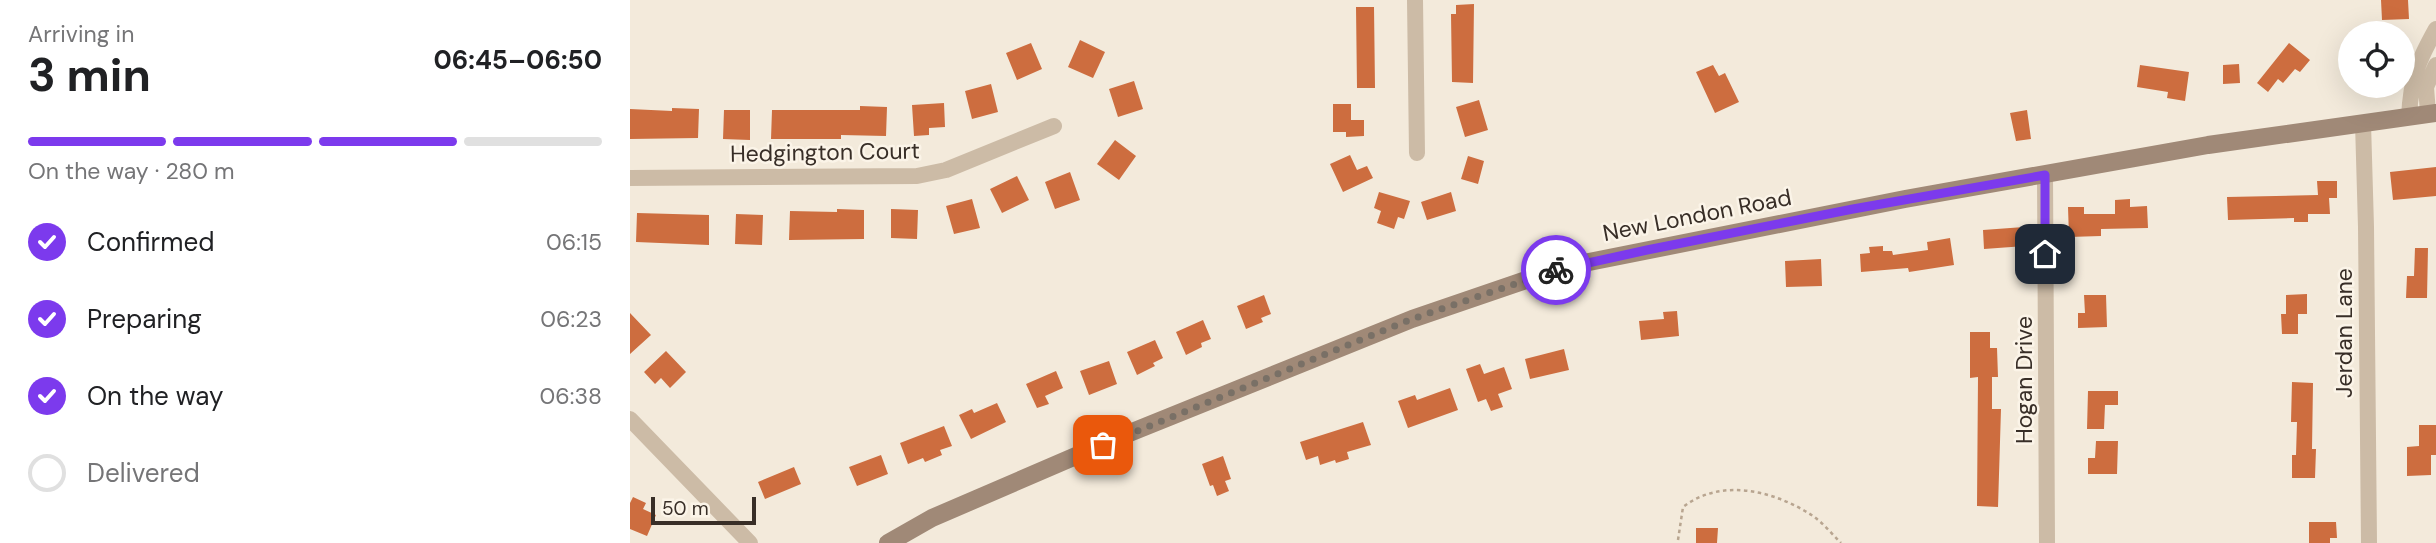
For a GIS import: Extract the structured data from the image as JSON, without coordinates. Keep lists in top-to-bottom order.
{
  "streets": {
    "street": [
      "Hedgington Court",
      "New London Road",
      "Jerdan Lane",
      "Hogan Drive"
    ]
  },
  "crossings": [
    ["New London Road", "Jerdan Lane"],
    ["New London Road", "Hogan Drive"]
  ],
  "scale_bar": "50 m",
  "page": {
    "heading": ["3 min", "Arriving in", "06:45–06:50"],
    "bar": "On the way · 280 m",
    "list": [
      ["Confirmed", "06:15"],
      ["Preparing", "06:23"],
      ["On the way", "06:38"],
      "Delivered"
    ],
    "scale": "50 m"
  }
}
